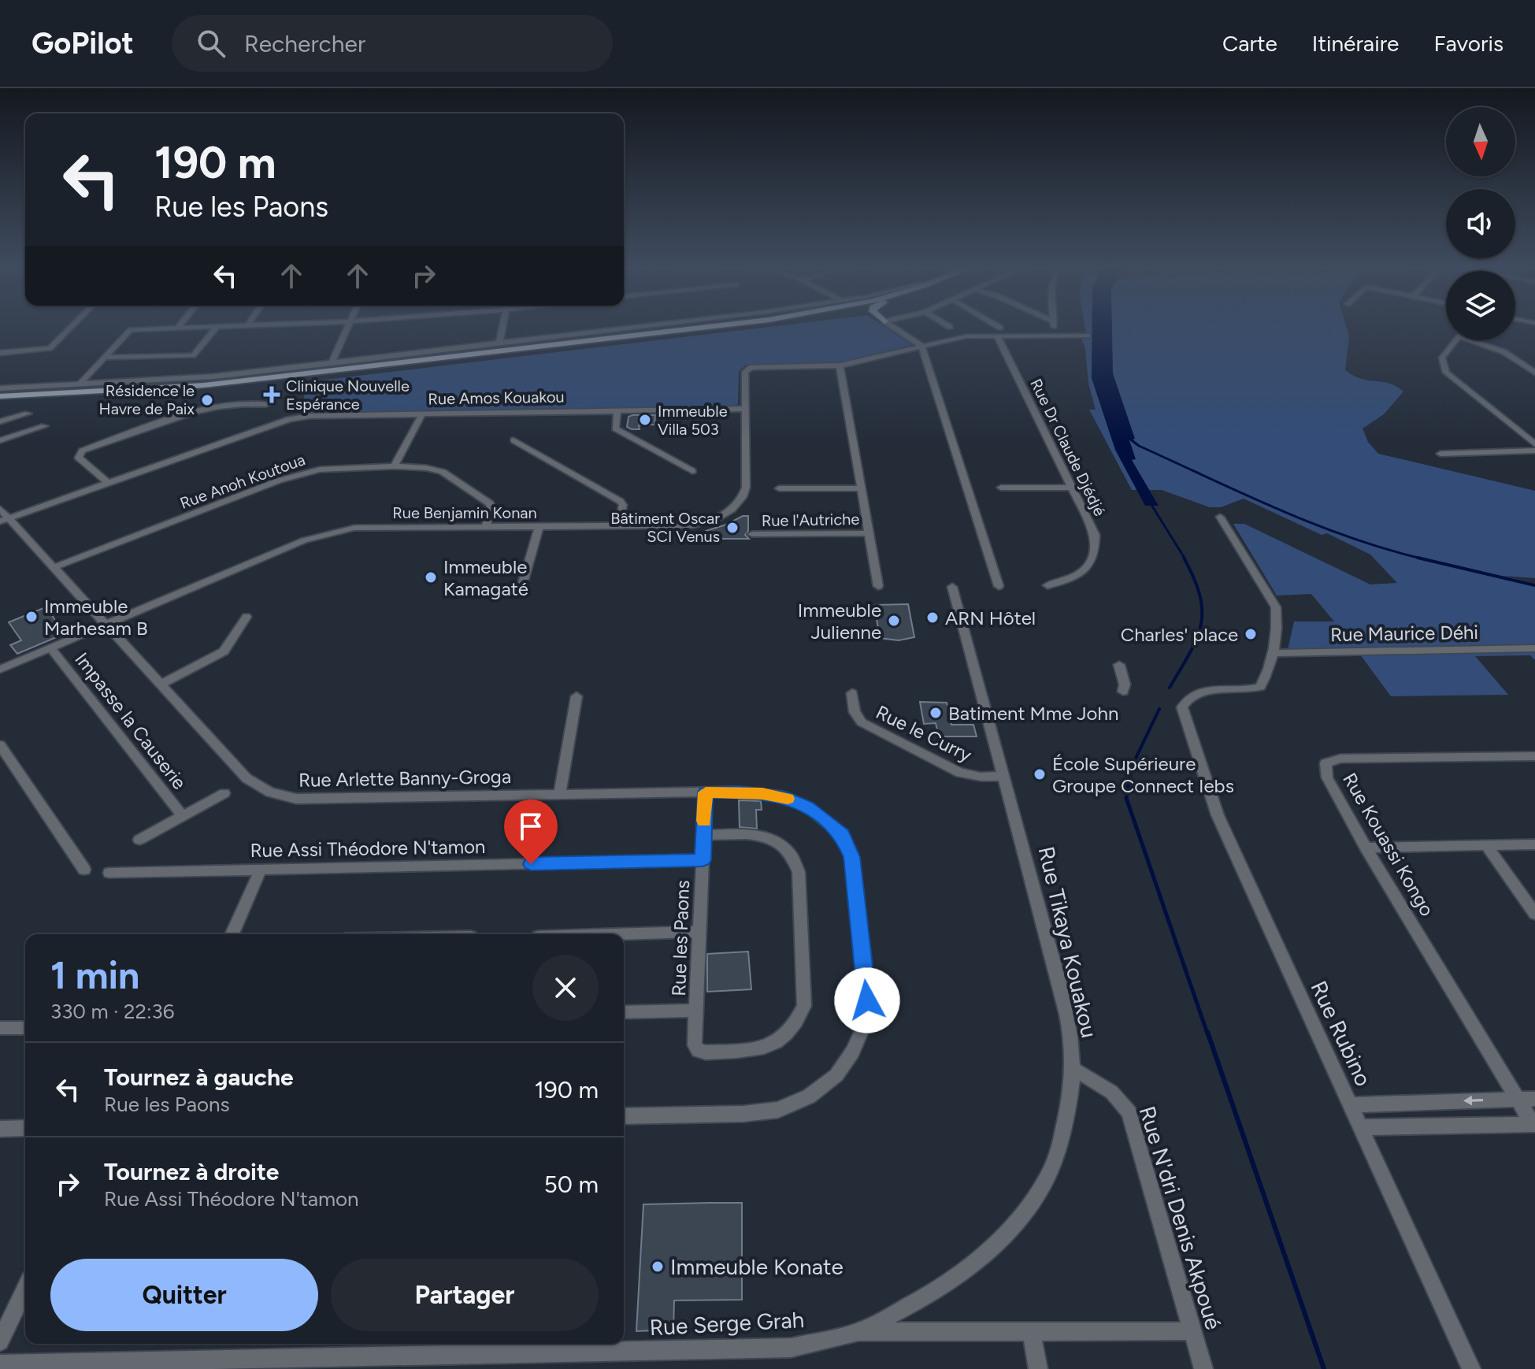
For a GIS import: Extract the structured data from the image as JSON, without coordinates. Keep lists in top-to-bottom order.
{
  "streets": {
    "street": [
      "Rue Amos Kouakou",
      "Rue Dr Claude Djédjé",
      "Rue Anoh Koutoua",
      "Rue Benjamin Konan",
      "Rue l'Autriche",
      "Rue Maurice Déhi",
      "Impasse la Causerie",
      "Rue le Curry",
      "Rue Arlette Banny-Groga",
      "Rue Kouassi Kongo",
      "Rue Assi Théodore N'tamon",
      "Rue les Paons",
      "Rue Tikaya Kouakou",
      "Rue Rubino",
      "Rue N'dri Denis Akpoué",
      "Rue Serge Grah"
    ]
  },
  "crossings": [
    ["Rue Amos Kouakou", "Rue Benjamin Konan"],
    ["Rue Amos Kouakou", "Rue Arlette Banny-Groga"],
    ["Rue Anoh Koutoua", "Rue Benjamin Konan"],
    ["Rue Anoh Koutoua", "Rue Arlette Banny-Groga"],
    ["Rue Benjamin Konan", "Rue Arlette Banny-Groga"],
    ["Rue Maurice Déhi", "Rue Rubino"],
    ["Rue le Curry", "Rue Tikaya Kouakou"],
    ["Rue Arlette Banny-Groga", "Rue les Paons"],
    ["Rue Assi Théodore N'tamon", "Rue les Paons"],
    ["Rue Tikaya Kouakou", "Rue N'dri Denis Akpoué"],
    ["Rue Tikaya Kouakou", "Rue Serge Grah"],
    ["Rue N'dri Denis Akpoué", "Rue Serge Grah"]
  ],
  "places": {
    "health": ["Clinique Nouvelle Espérance"],
    "other": [
      "Résidence le Havre de Paix",
      "Immeuble Villa 503",
      "Bâtiment Oscar SCI Venus",
      "Immeuble Kamagaté",
      "Immeuble Marhesam B",
      "ARN Hôtel",
      "Immeuble Julienne",
      "Charles' place",
      "Batiment Mme John",
      "École Supérieure Groupe Connect Iebs",
      "Immeuble Konate"
    ]
  },
  "north": "bottom",
  "page": {
    "header": "GoPilot",
    "search": "Rechercher",
    "nav": ["Carte", "Itinéraire", "Favoris"],
    "turn": ["190 m", "Rue les Paons"],
    "heading": ["1 min", "330 m · 22:36"],
    "list": [
      {
        "name": "Tournez à gauche",
        "note": "Rue les Paons",
        "value": "190 m"
      },
      {
        "name": "Tournez à droite",
        "note": "Rue Assi Théodore N'tamon",
        "value": "50 m"
      }
    ],
    "buttons": ["Quitter", "Partager"]
  }
}
